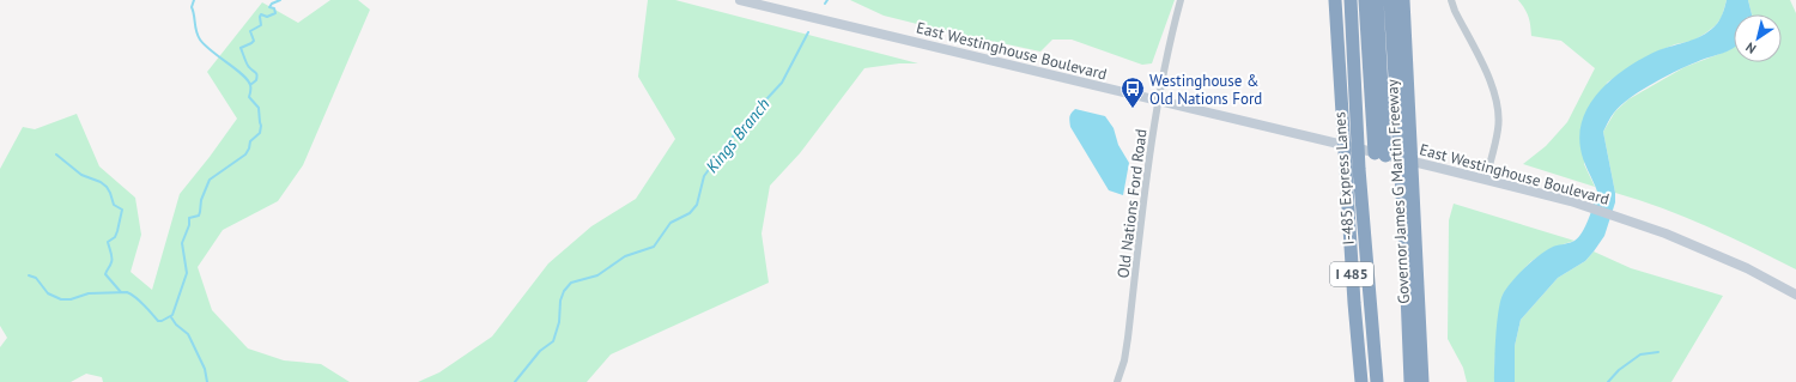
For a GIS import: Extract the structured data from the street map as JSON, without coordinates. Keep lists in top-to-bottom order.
{
  "streets": {
    "highway": ["I-485 Express Lanes", "Governor James G Martin Freeway", "I 485"],
    "main road": ["East Westinghouse Boulevard"],
    "street": ["Old Nations Ford Road"]
  },
  "crossings": [
    ["East Westinghouse Boulevard", "Old Nations Ford Road"]
  ],
  "water": ["Kings Branch"],
  "places": {
    "bus stop": ["Westinghouse & Old Nations Ford"]
  },
  "north": "bottom left"
}
